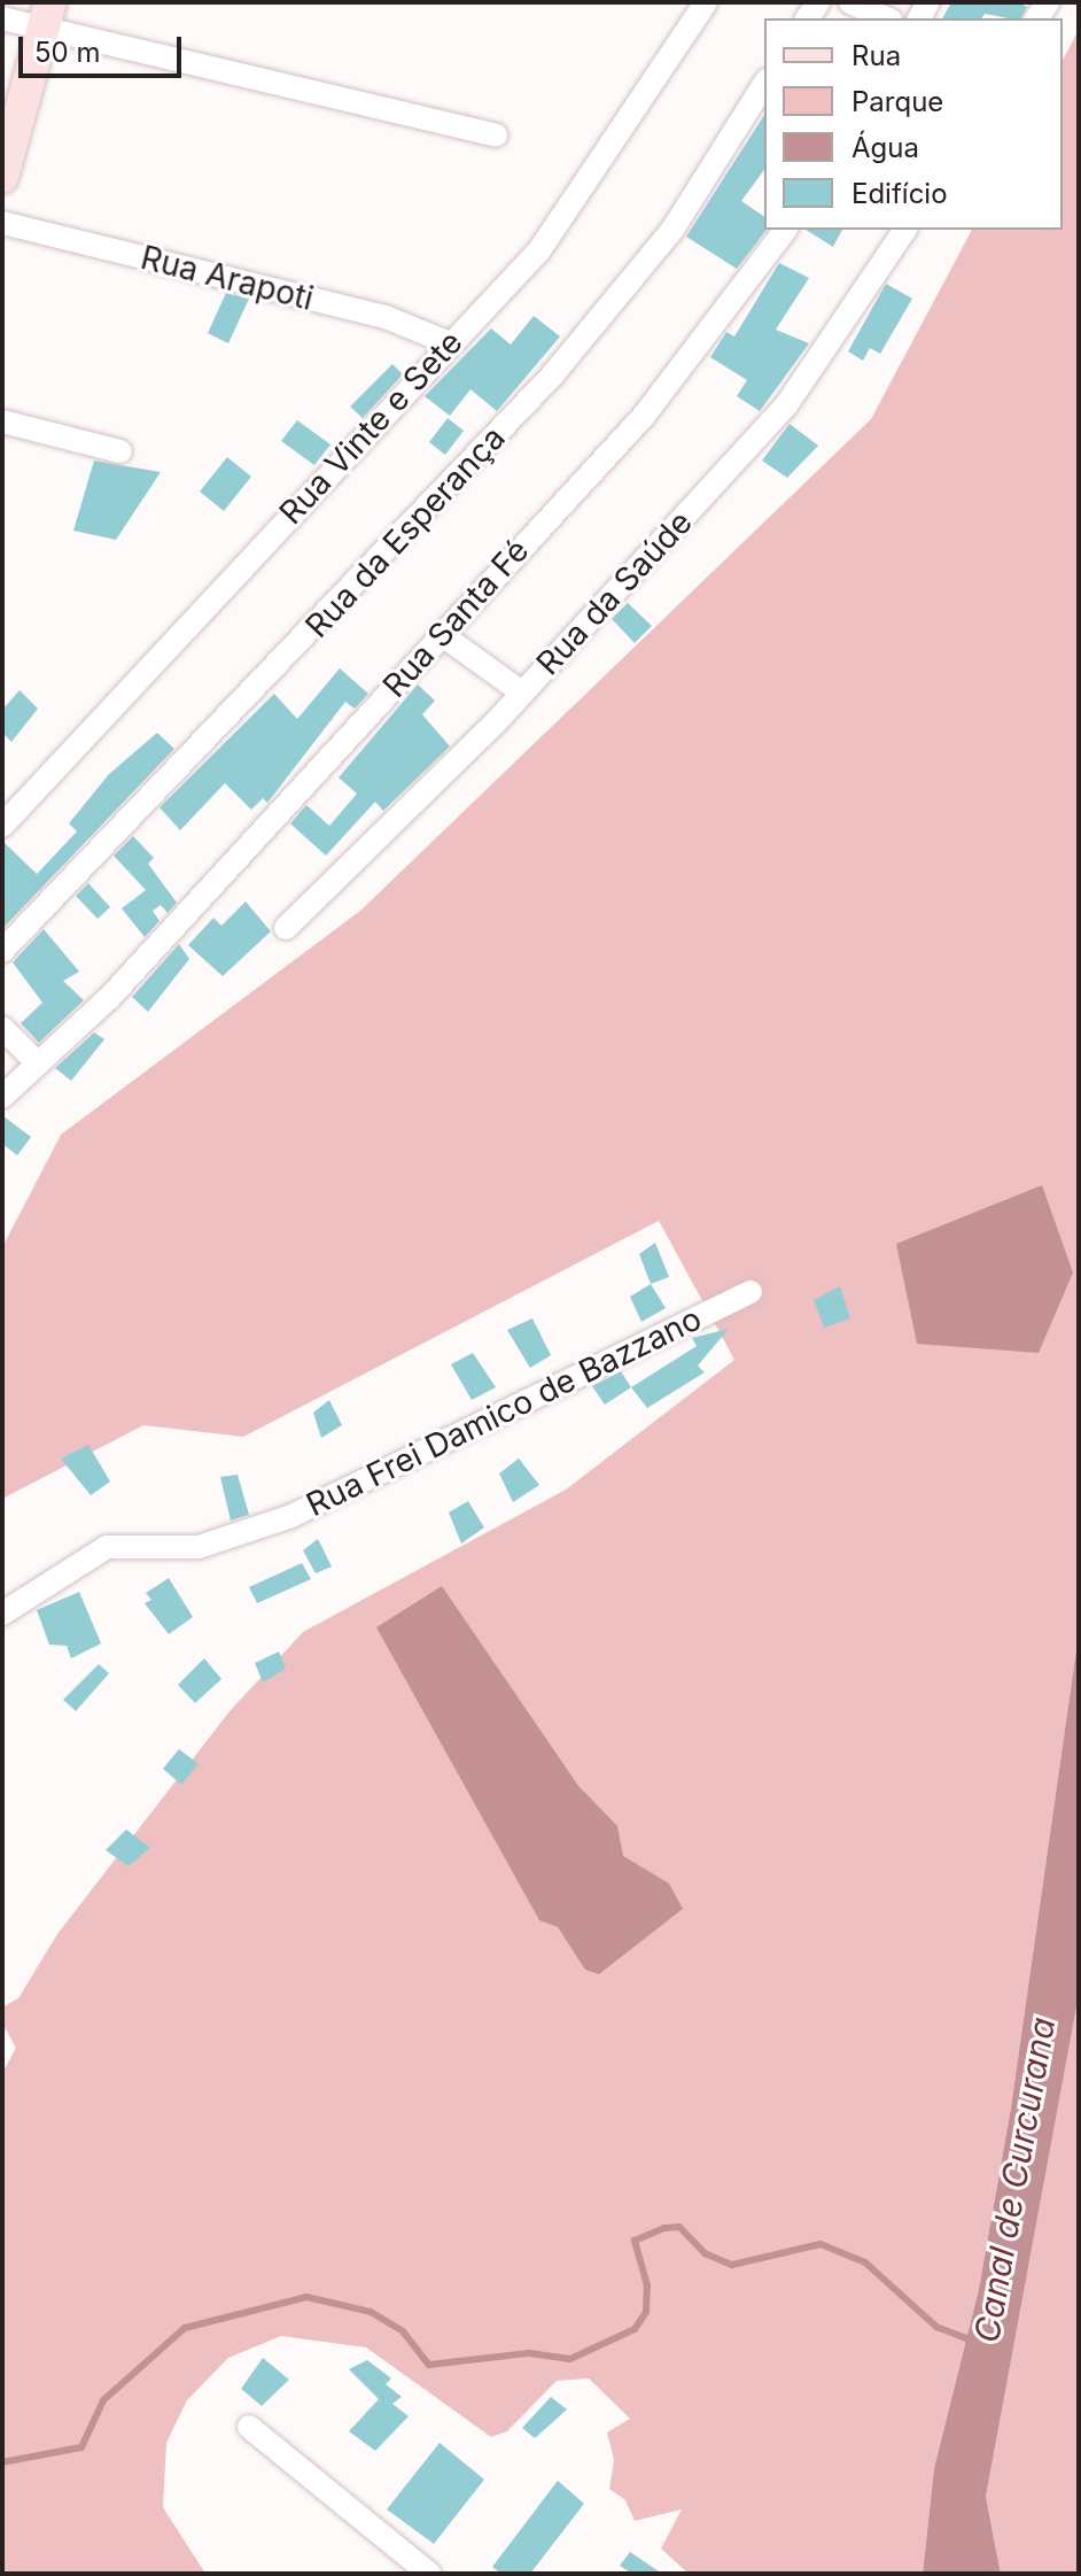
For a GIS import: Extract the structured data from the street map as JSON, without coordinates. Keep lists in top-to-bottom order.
{
  "streets": {
    "street": [
      "Rua Arapoti",
      "Rua Vinte e Sete",
      "Rua da Esperança",
      "Rua da Saúde",
      "Rua Santa Fé",
      "Rua Frei Damico de Bazzano"
    ]
  },
  "crossings": [
    ["Rua Arapoti", "Rua Vinte e Sete"]
  ],
  "water": ["Canal de Curcurana"],
  "legend": [
    "Rua",
    "Parque",
    "Água",
    "Edifício"
  ],
  "scale_bar": "50 m"
}
